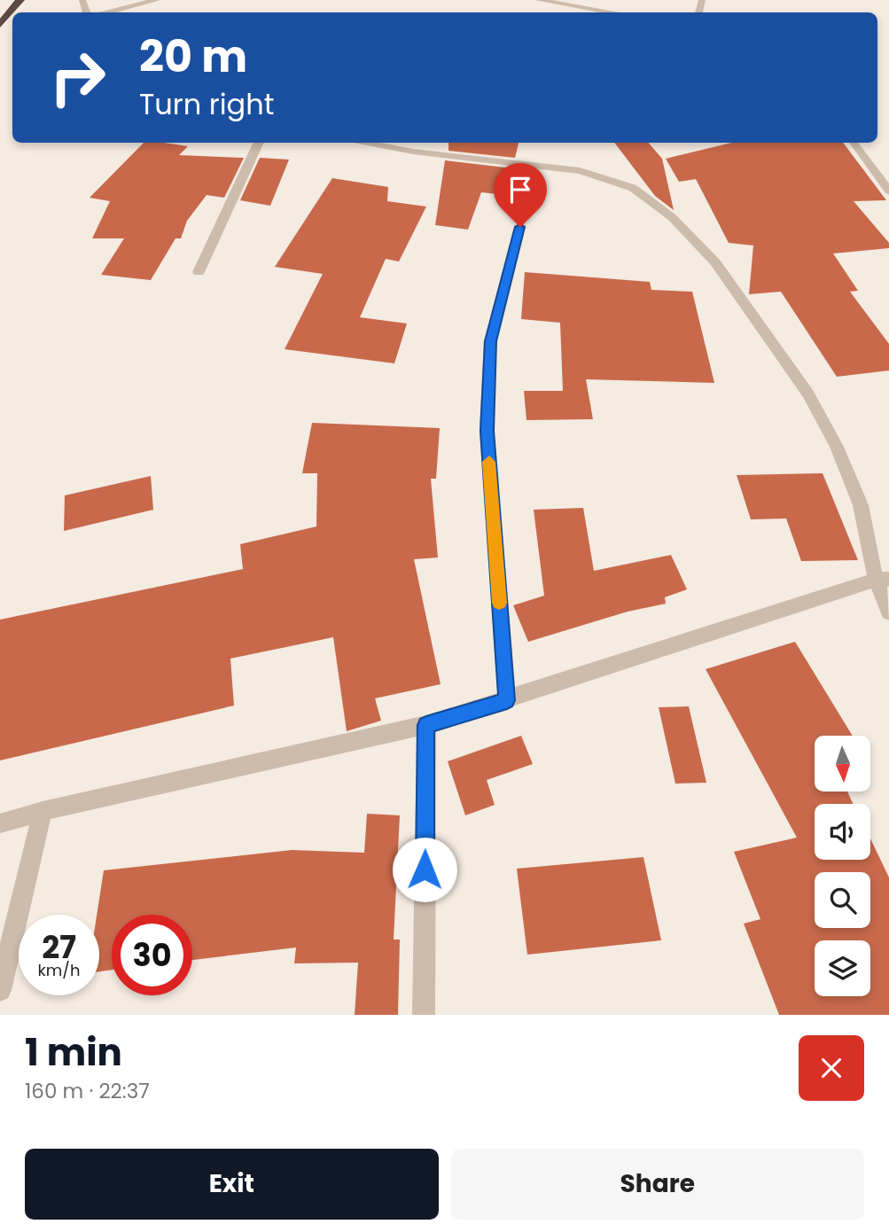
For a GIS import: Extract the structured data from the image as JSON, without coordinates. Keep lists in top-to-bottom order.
{
  "north": "bottom",
  "page": {
    "turn": ["20 m", "Turn right"],
    "speed": "27 km/h",
    "limit": "30",
    "heading": ["1 min", "160 m · 22:37"],
    "buttons": ["Exit", "Share"]
  }
}
